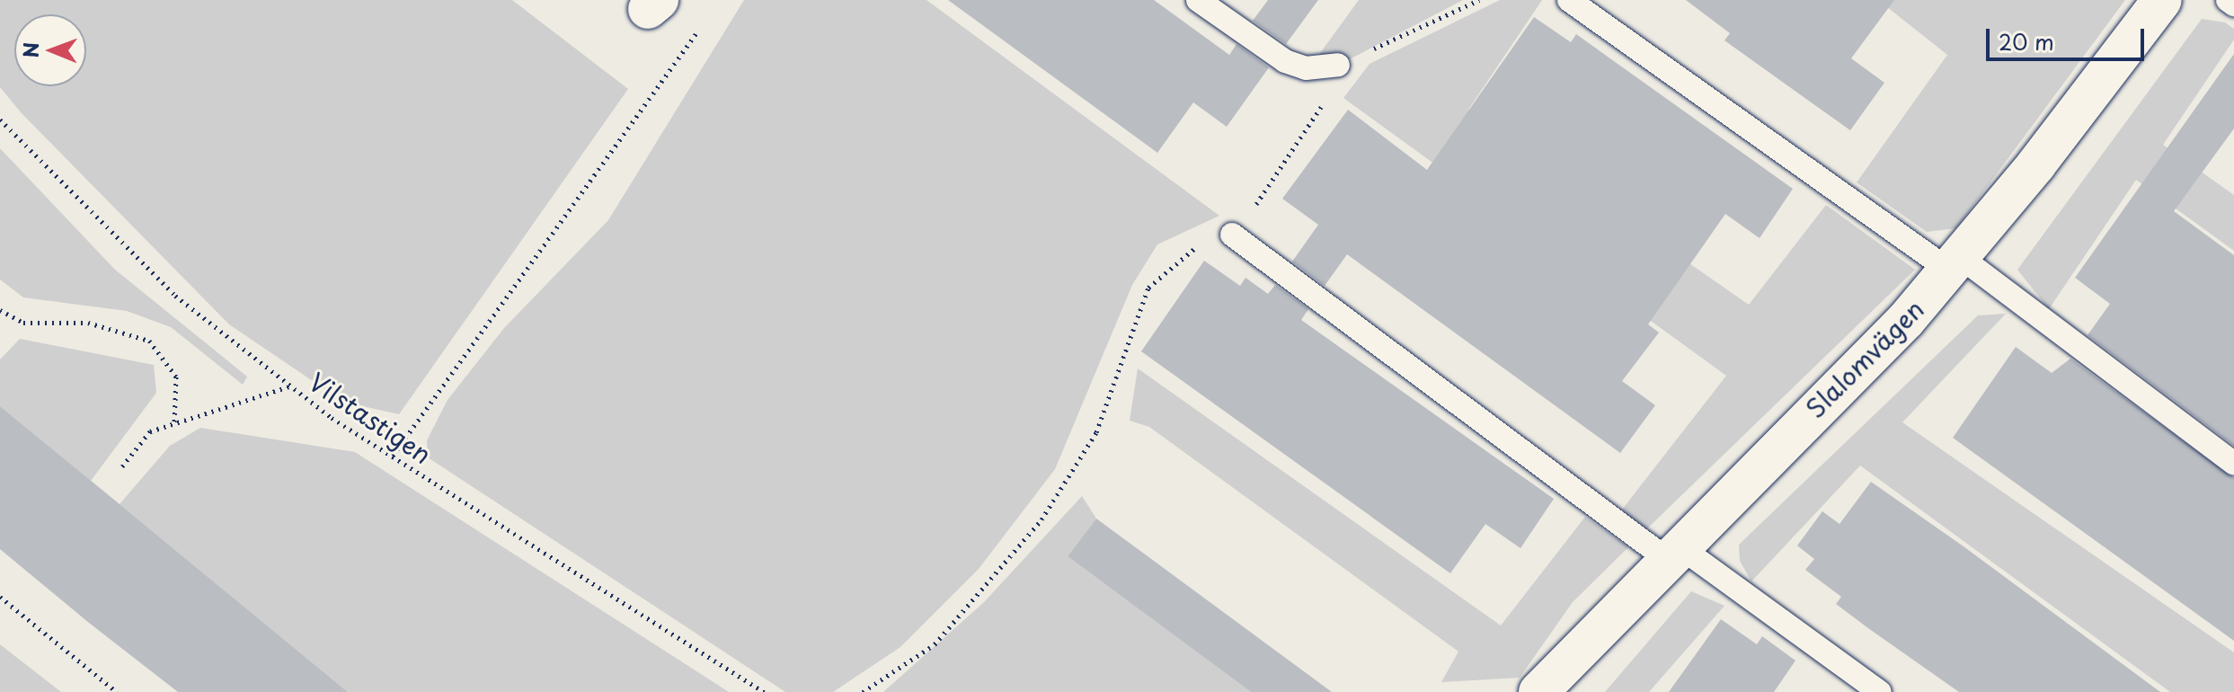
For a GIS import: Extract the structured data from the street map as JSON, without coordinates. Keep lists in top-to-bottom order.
{
  "streets": {
    "street": ["Slalomvägen"],
    "path": ["Vilstastigen"]
  },
  "scale_bar": "20 m",
  "north": "left"
}
